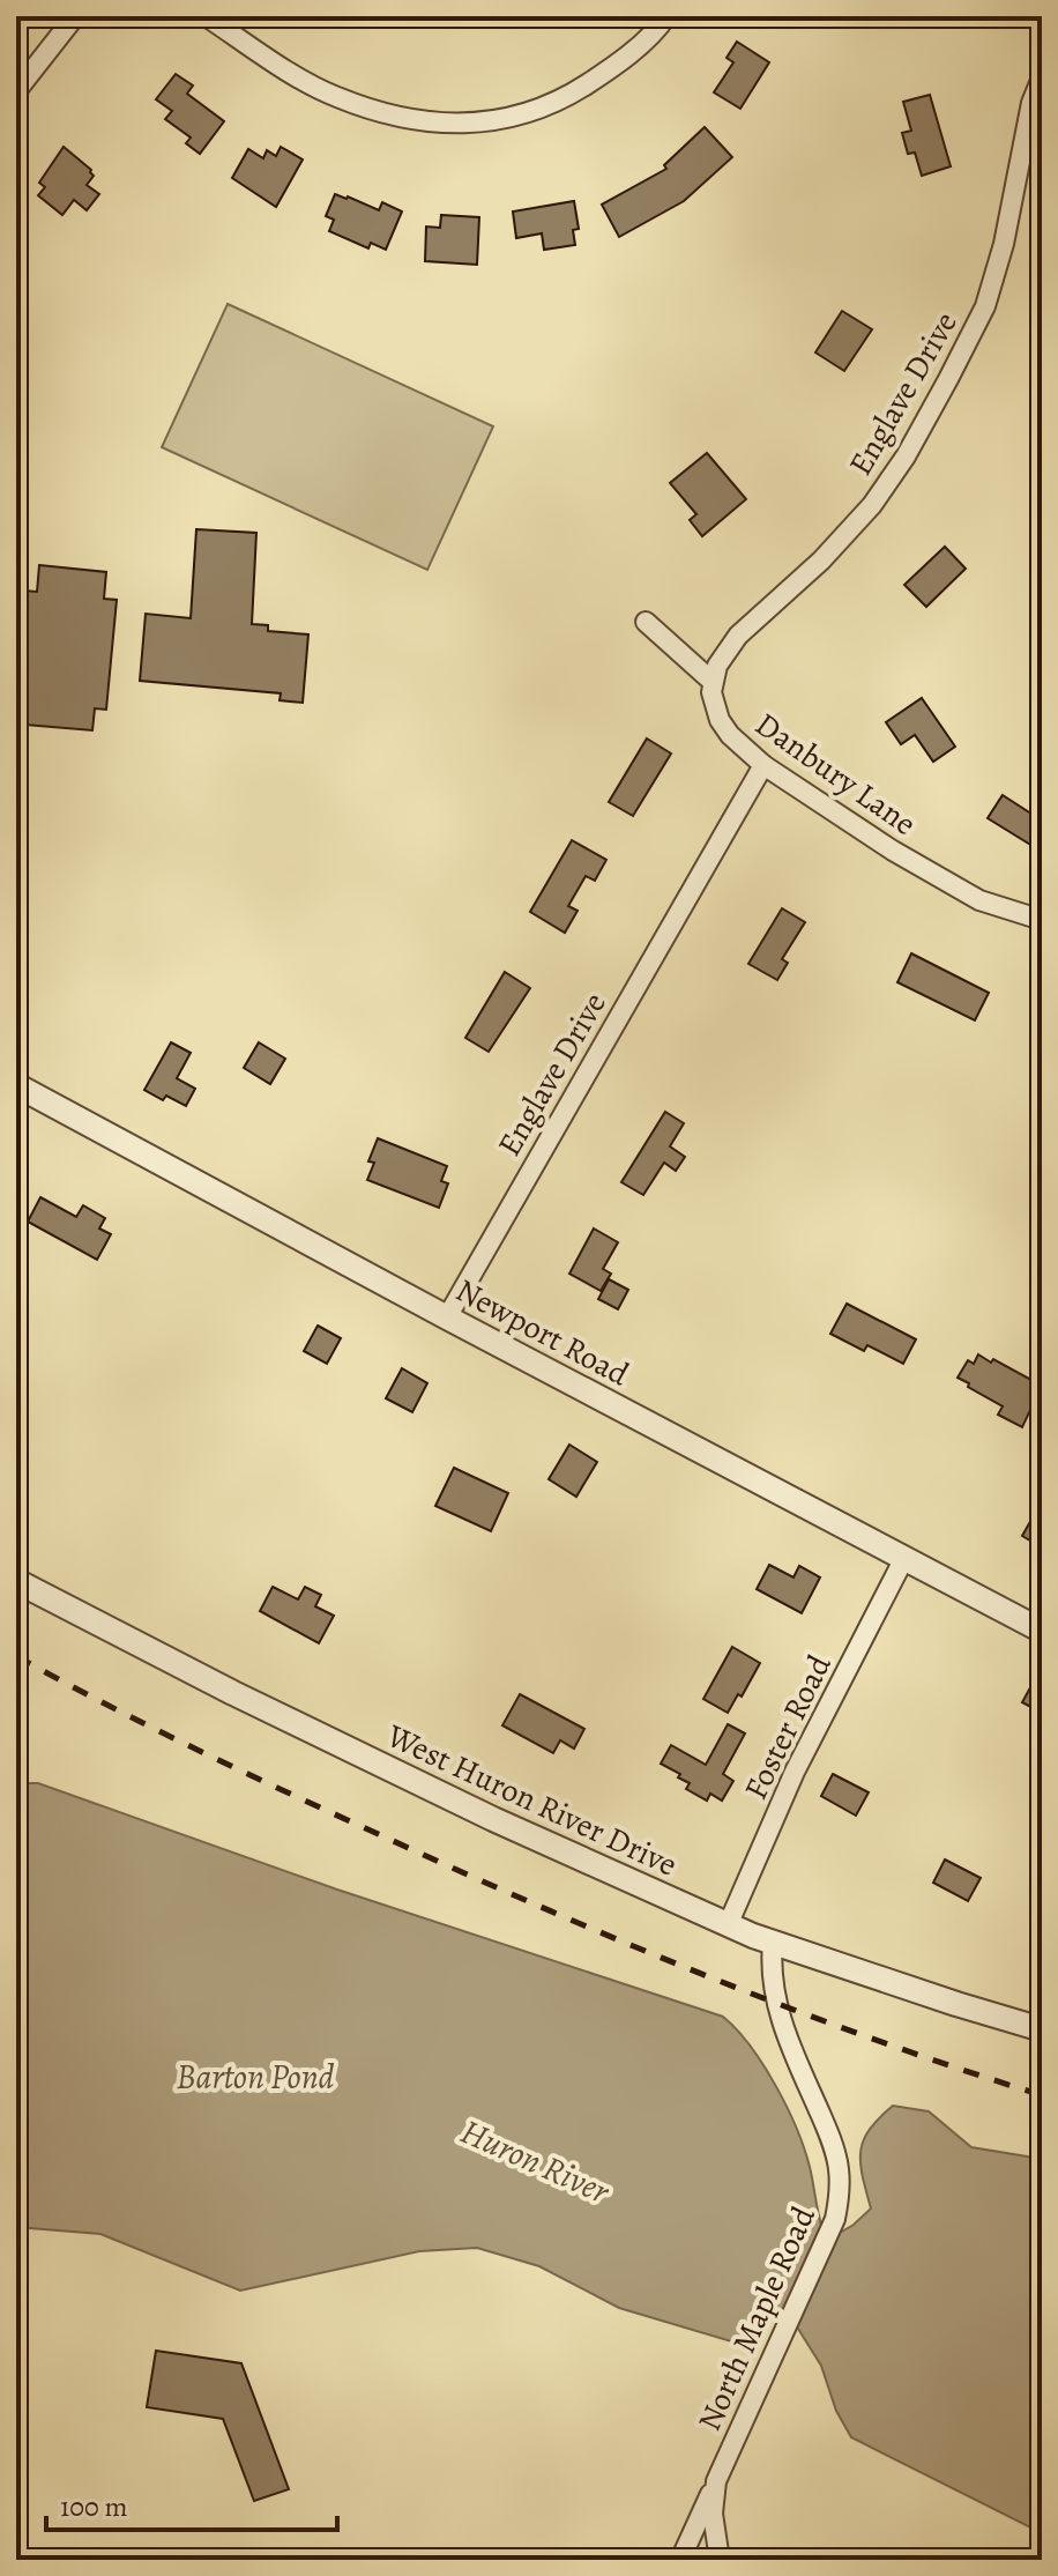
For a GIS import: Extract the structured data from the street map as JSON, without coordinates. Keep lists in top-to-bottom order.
{
  "streets": {
    "street": [
      "Englave Drive",
      "Danbury Lane",
      "Newport Road",
      "Foster Road",
      "West Huron River Drive",
      "North Maple Road"
    ]
  },
  "crossings": [
    ["Englave Drive", "Danbury Lane"],
    ["Englave Drive", "Newport Road"],
    ["Newport Road", "Foster Road"],
    ["Foster Road", "West Huron River Drive"],
    ["West Huron River Drive", "North Maple Road"]
  ],
  "water": ["Barton Pond", "Huron River"],
  "scale_bar": "100 m"
}
